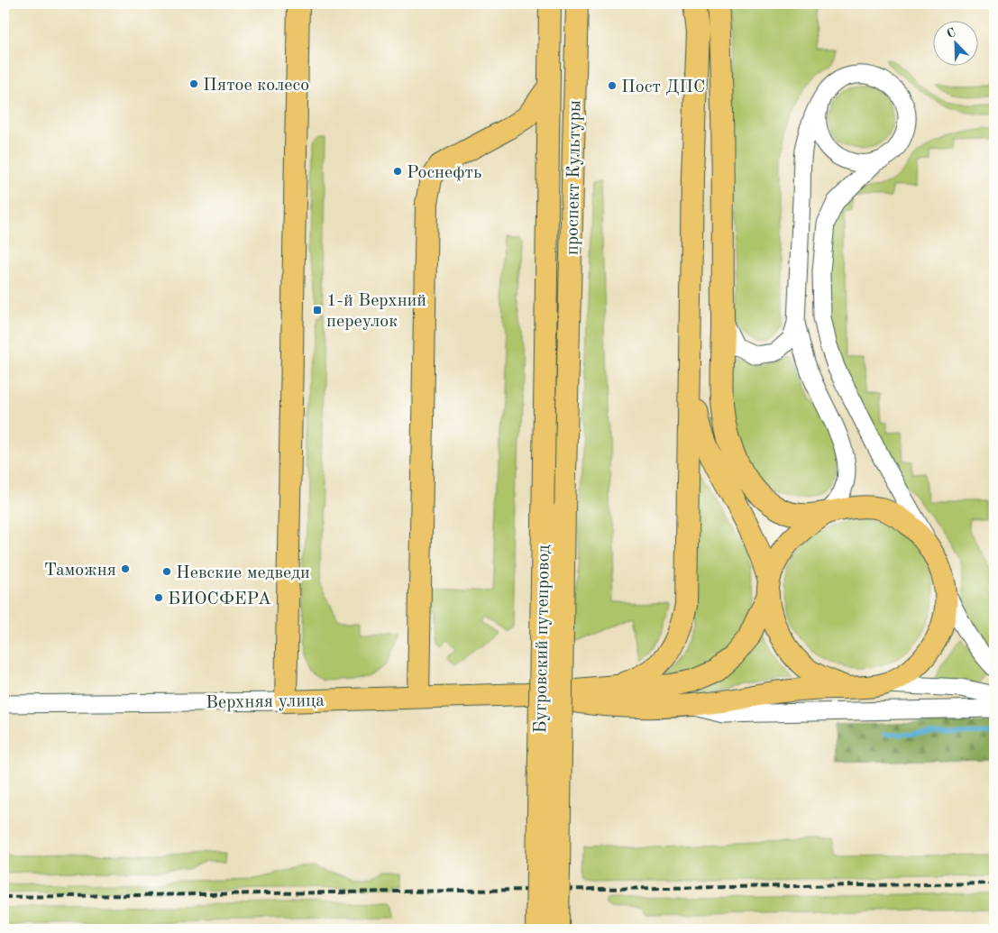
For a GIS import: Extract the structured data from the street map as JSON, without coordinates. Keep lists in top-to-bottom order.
{
  "streets": {
    "main road": ["проспект Культуры", "Бугровский путепровод", "Верхняя улица"]
  },
  "crossings": [
    ["проспект Культуры", "Бугровский путепровод"]
  ],
  "places": {
    "other": [
      "Пятое колесо",
      "Пост ДПС",
      "Роснефть",
      "Таможня",
      "Невские медведи",
      "БИОСФЕРА"
    ],
    "transit": ["1-й Верхний переулок"]
  },
  "north": "top left"
}
